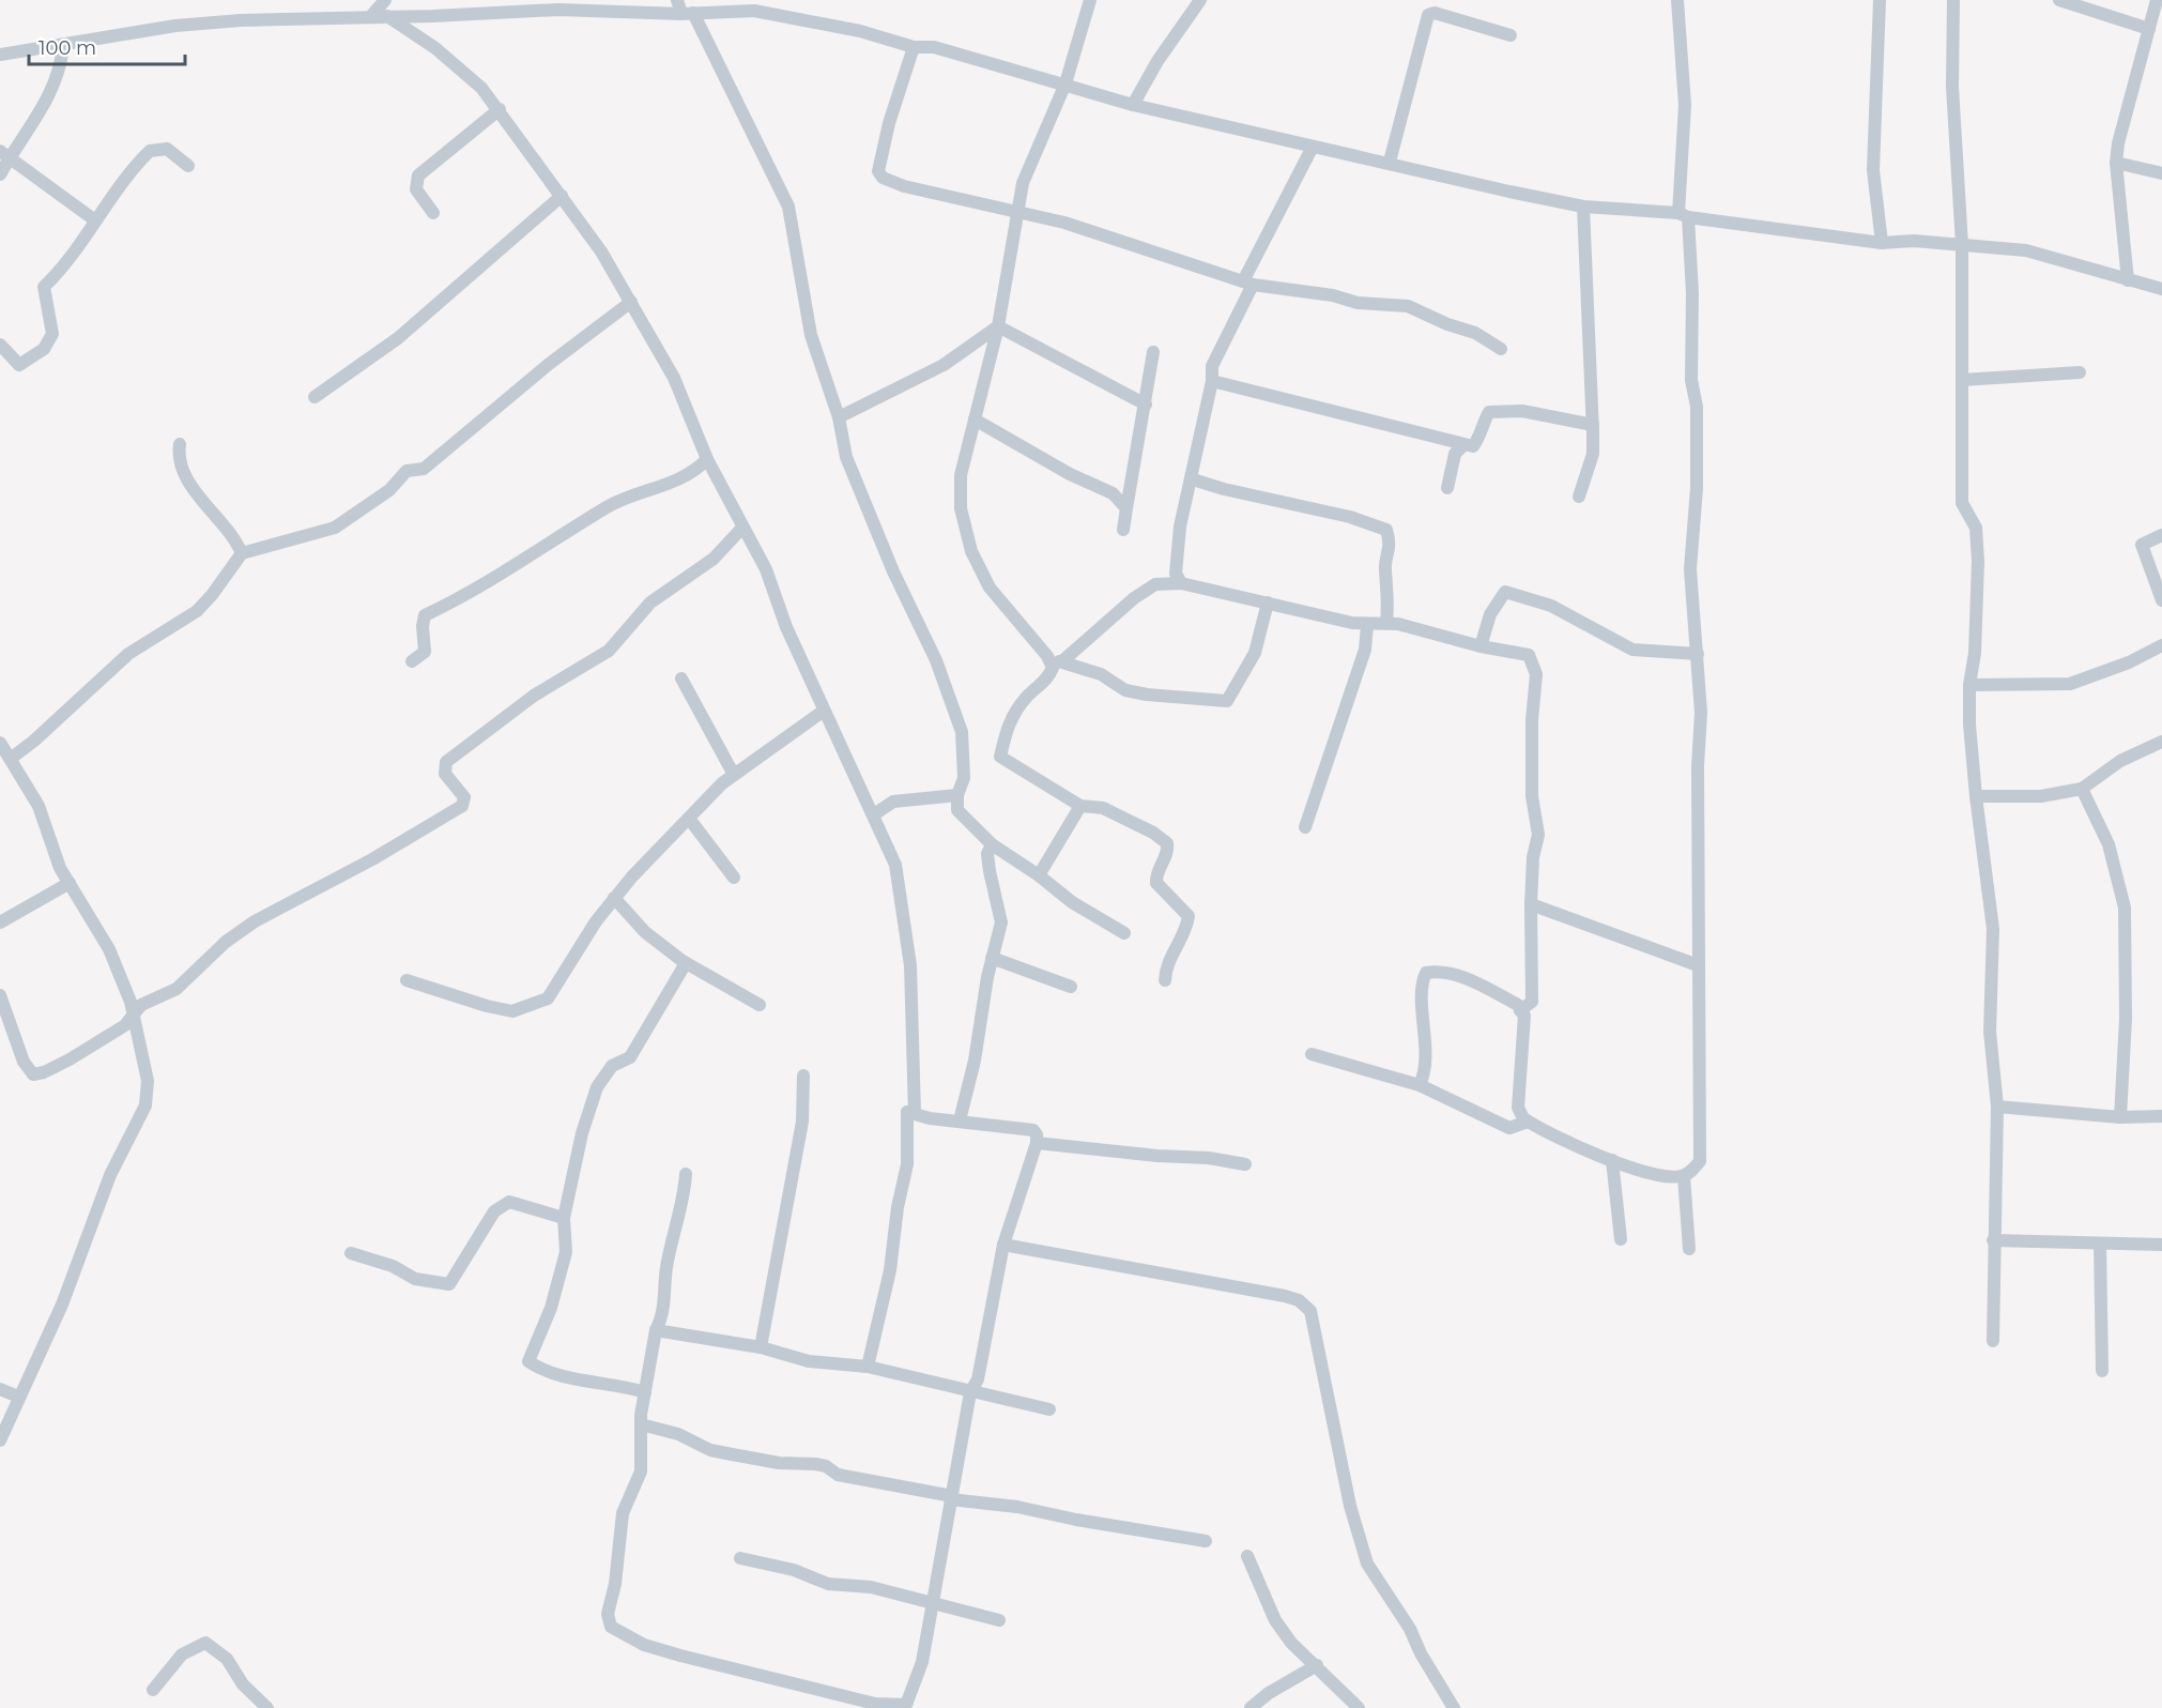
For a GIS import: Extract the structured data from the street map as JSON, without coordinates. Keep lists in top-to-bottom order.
{
  "scale_bar": "100 m"
}
